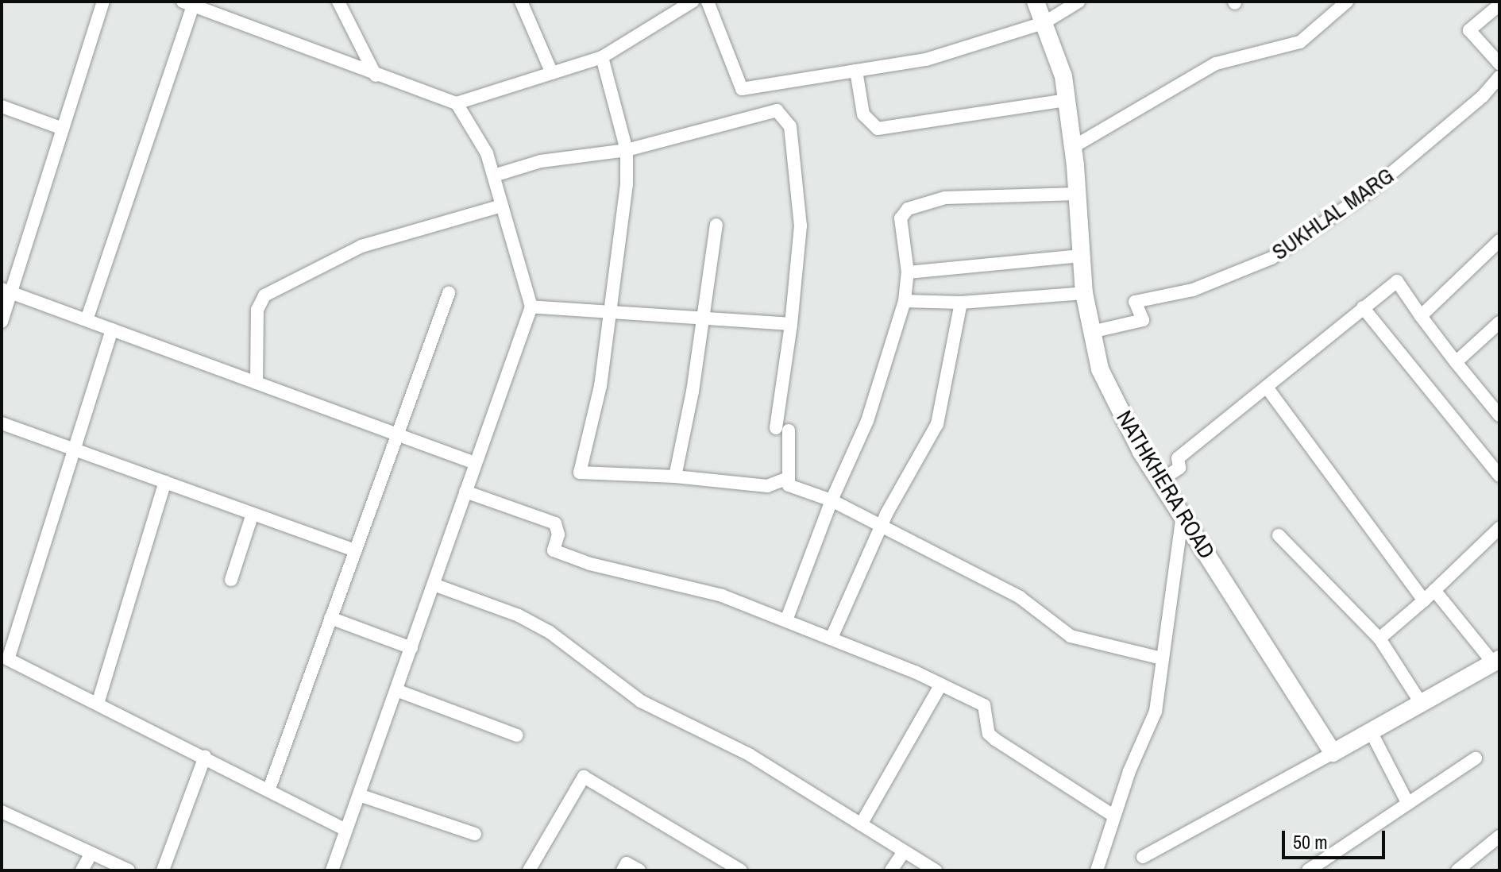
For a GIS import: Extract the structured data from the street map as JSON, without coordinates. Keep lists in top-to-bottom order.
{
  "streets": {
    "street": ["SUKHLAL MARG", "NATHKHERA ROAD"]
  },
  "crossings": [
    ["SUKHLAL MARG", "NATHKHERA ROAD"]
  ],
  "scale_bar": "50 m"
}
